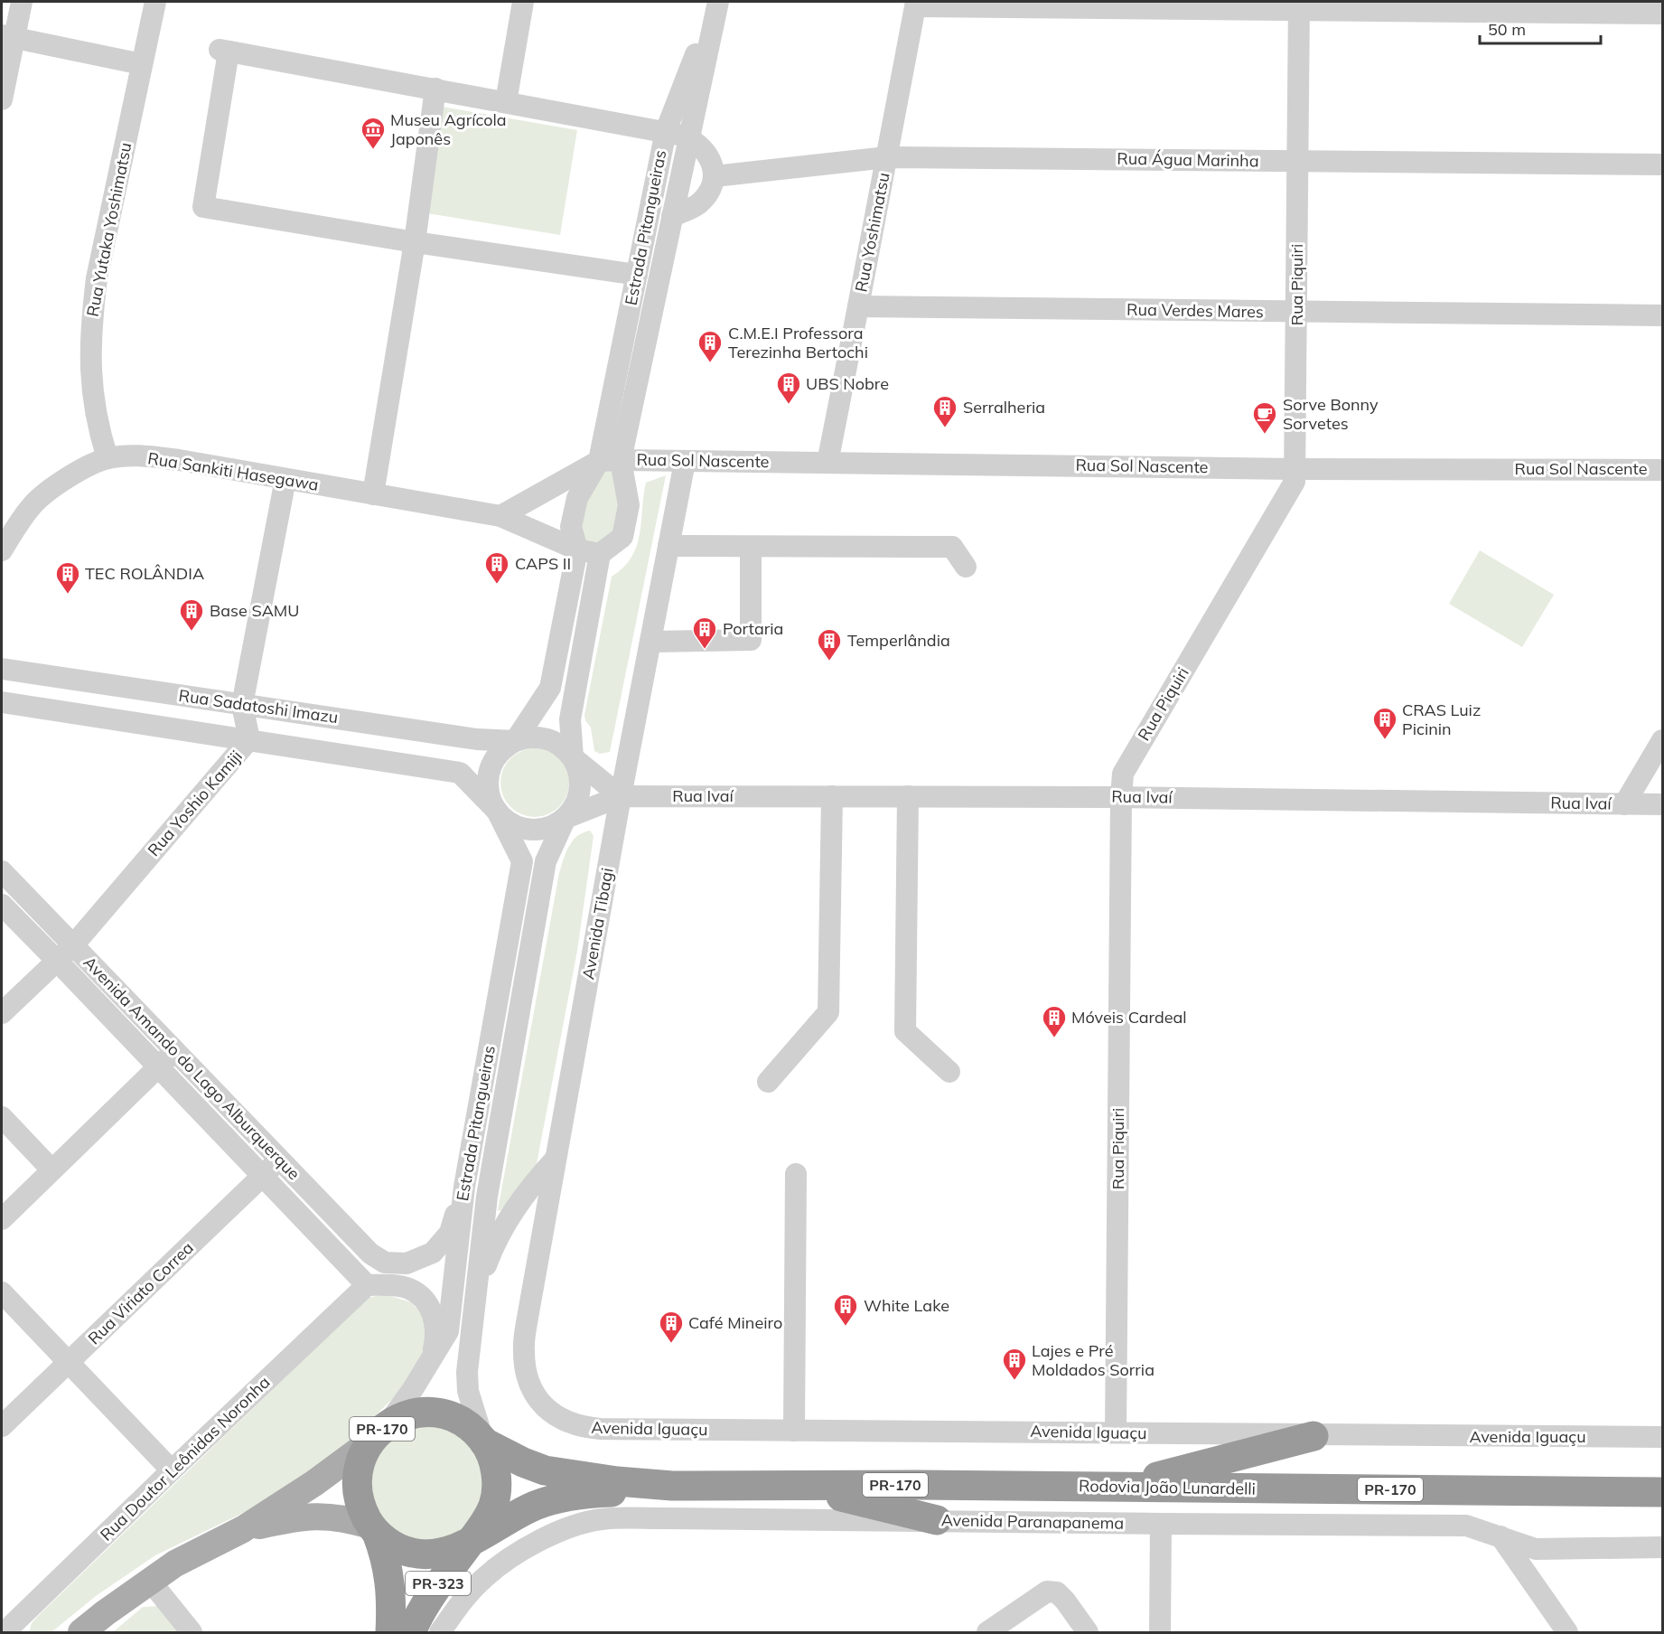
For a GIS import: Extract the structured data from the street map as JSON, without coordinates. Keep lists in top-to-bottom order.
{
  "streets": {
    "highway": ["PR-170", "Rodovia João Lunardelli", "PR-323"],
    "street": [
      "Rua Água Marinha",
      "Estrada Pitangueiras",
      "Rua Yutaka Yoshimatsu",
      "Rua Yoshimatsu",
      "Rua Piquiri",
      "Rua Verdes Mares",
      "Rua Sol Nascente",
      "Rua Sankiti Hasegawa",
      "Rua Sadatoshi Imazu",
      "Rua Ivaí",
      "Rua Yoshio Kamiji",
      "Avenida Tibagi",
      "Avenida Amando do Lago Alburquerque",
      "Rua Viriato Correa",
      "Avenida Iguaçu",
      "Rua Doutor Leônidas Noronha",
      "Avenida Paranapanema"
    ]
  },
  "crossings": [
    ["Rua Água Marinha", "Rua Yoshimatsu"],
    ["Rua Água Marinha", "Rua Piquiri"],
    ["Estrada Pitangueiras", "Rua Sol Nascente"],
    ["Estrada Pitangueiras", "Rua Sadatoshi Imazu"],
    ["Estrada Pitangueiras", "Rua Ivaí"],
    ["Estrada Pitangueiras", "Avenida Amando do Lago Alburquerque"],
    ["Estrada Pitangueiras", "PR-170"],
    ["Estrada Pitangueiras", "Rodovia João Lunardelli"],
    ["Estrada Pitangueiras", "PR-323"],
    ["Rua Yutaka Yoshimatsu", "Rua Sankiti Hasegawa"],
    ["Rua Yoshimatsu", "Rua Verdes Mares"],
    ["Rua Yoshimatsu", "Rua Sol Nascente"],
    ["Rua Piquiri", "Rua Verdes Mares"],
    ["Rua Piquiri", "Rua Sol Nascente"],
    ["Rua Piquiri", "Rua Ivaí"],
    ["Rua Piquiri", "Avenida Iguaçu"],
    ["Rua Sol Nascente", "Avenida Tibagi"],
    ["Rua Sankiti Hasegawa", "Rua Yoshio Kamiji"],
    ["Rua Sadatoshi Imazu", "Rua Ivaí"],
    ["Rua Sadatoshi Imazu", "Rua Yoshio Kamiji"],
    ["Rua Ivaí", "Avenida Tibagi"],
    ["Rua Yoshio Kamiji", "Avenida Amando do Lago Alburquerque"],
    ["Avenida Tibagi", "Avenida Iguaçu"],
    ["Avenida Amando do Lago Alburquerque", "Rua Viriato Correa"],
    ["Avenida Amando do Lago Alburquerque", "Rua Doutor Leônidas Noronha"],
    ["PR-170", "Rodovia João Lunardelli"],
    ["PR-170", "PR-323"],
    ["Rodovia João Lunardelli", "PR-323"]
  ],
  "places": {
    "museum": ["Museu Agrícola Japonês"],
    "building": [
      "C.M.E.I Professora Terezinha Bertochi",
      "UBS Nobre",
      "Serralheria",
      "CAPS II",
      "TEC ROLÂNDIA",
      "Base SAMU",
      "Portaria",
      "Temperlândia",
      "CRAS Luiz Picinin",
      "Móveis Cardeal",
      "White Lake",
      "Café Mineiro",
      "Lajes e Pré Moldados Sorria"
    ],
    "cafe": ["Sorve Bonny Sorvetes"]
  },
  "scale_bar": "50 m"
}
